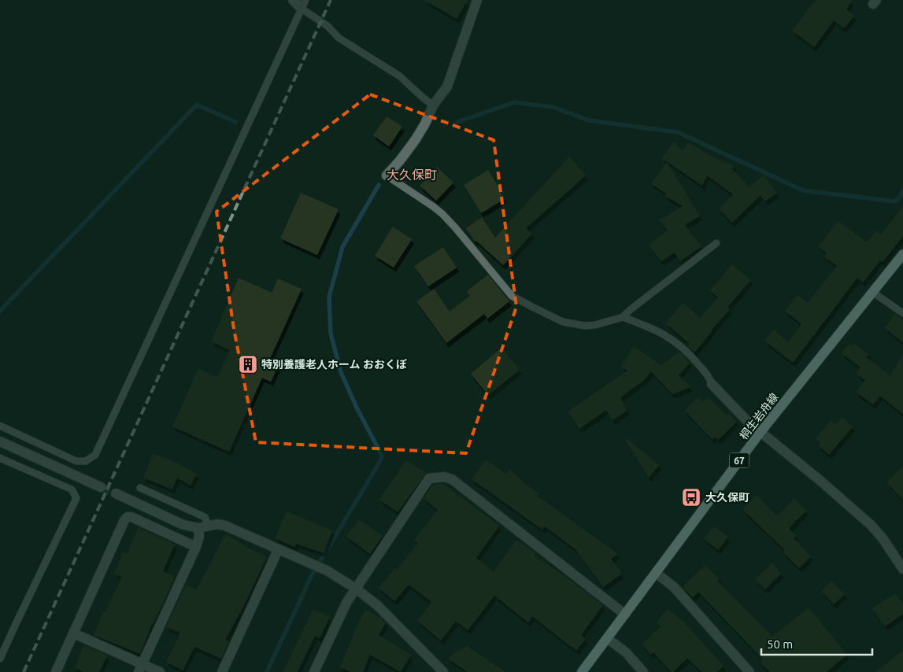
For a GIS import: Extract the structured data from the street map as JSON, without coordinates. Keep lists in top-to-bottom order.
{
  "streets": {
    "main road": ["桐生岩舟線", "67"]
  },
  "districts": ["大久保町"],
  "places": {
    "building": ["特別養護老人ホーム おおくぼ"],
    "bus stop": ["大久保町"]
  },
  "scale_bar": "50 m"
}
